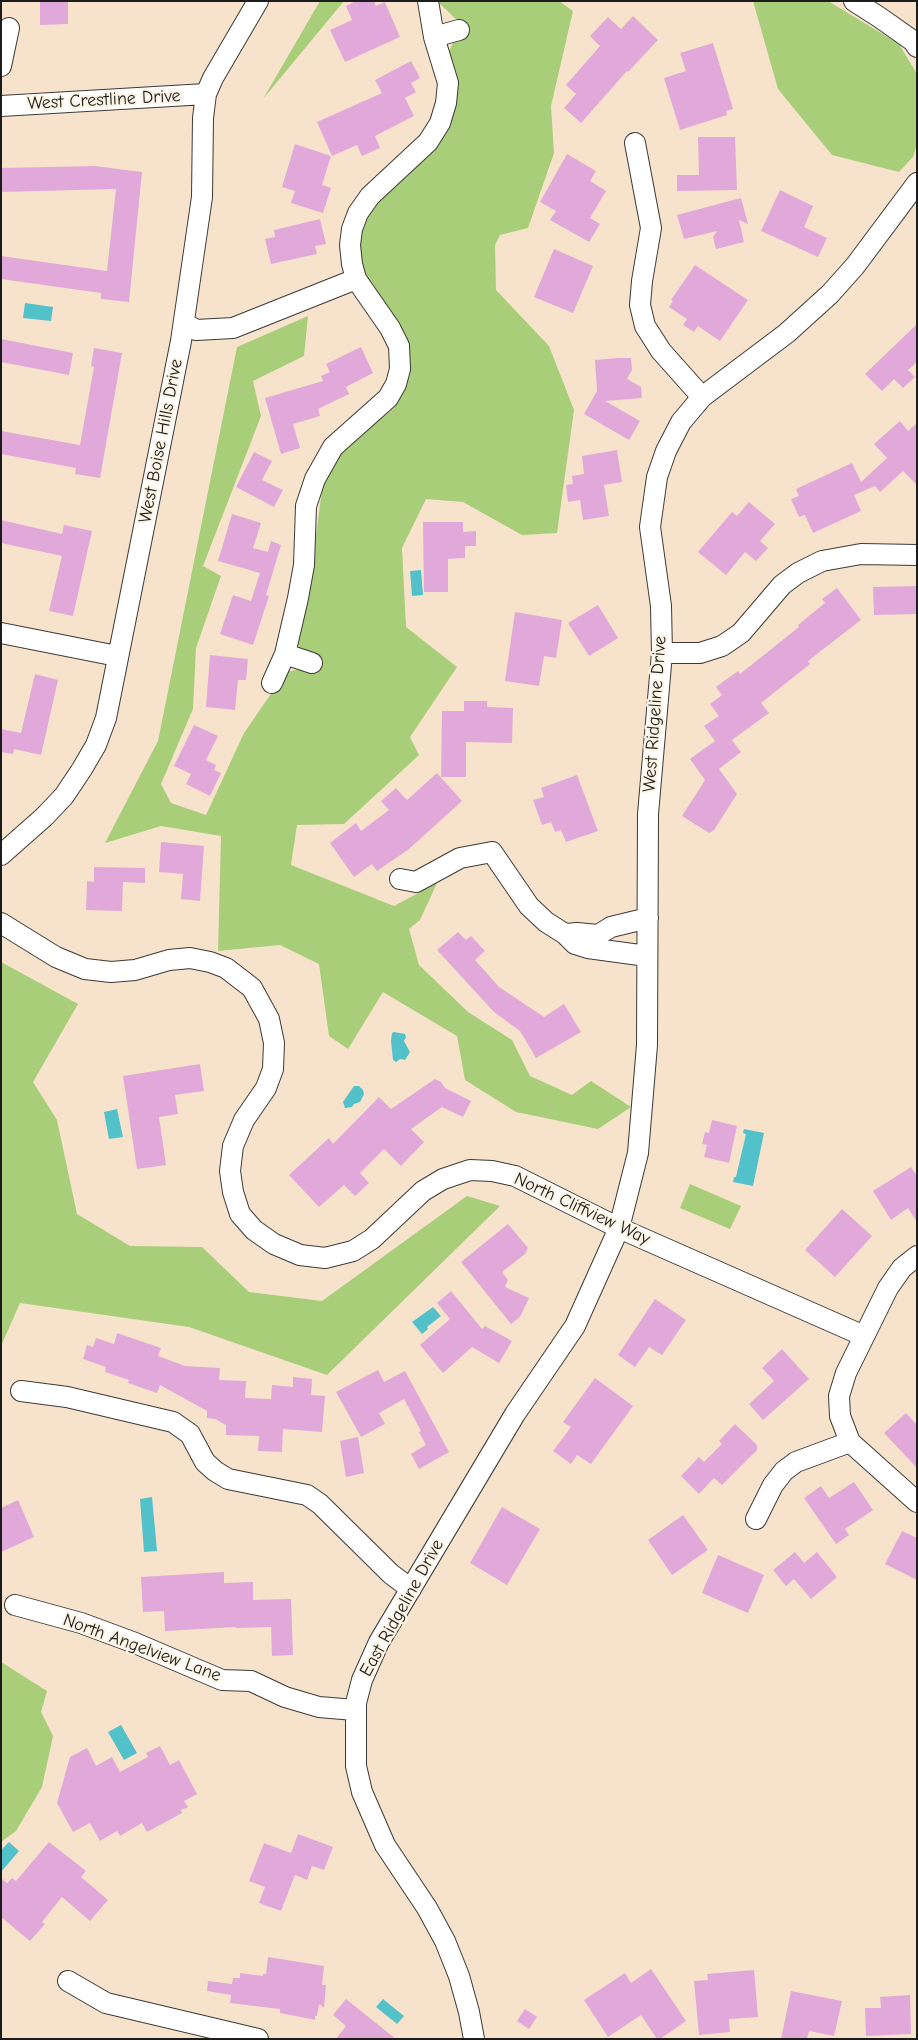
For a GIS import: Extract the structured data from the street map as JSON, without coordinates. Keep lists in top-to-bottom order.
{
  "streets": {
    "street": [
      "West Crestline Drive",
      "West Boise Hills Drive",
      "West Ridgeline Drive",
      "North Cliffview Way",
      "East Ridgeline Drive",
      "North Angelview Lane"
    ]
  },
  "crossings": [
    ["West Crestline Drive", "West Boise Hills Drive"],
    ["West Ridgeline Drive", "North Cliffview Way"],
    ["West Ridgeline Drive", "East Ridgeline Drive"],
    ["North Cliffview Way", "East Ridgeline Drive"],
    ["East Ridgeline Drive", "North Angelview Lane"]
  ]
}
